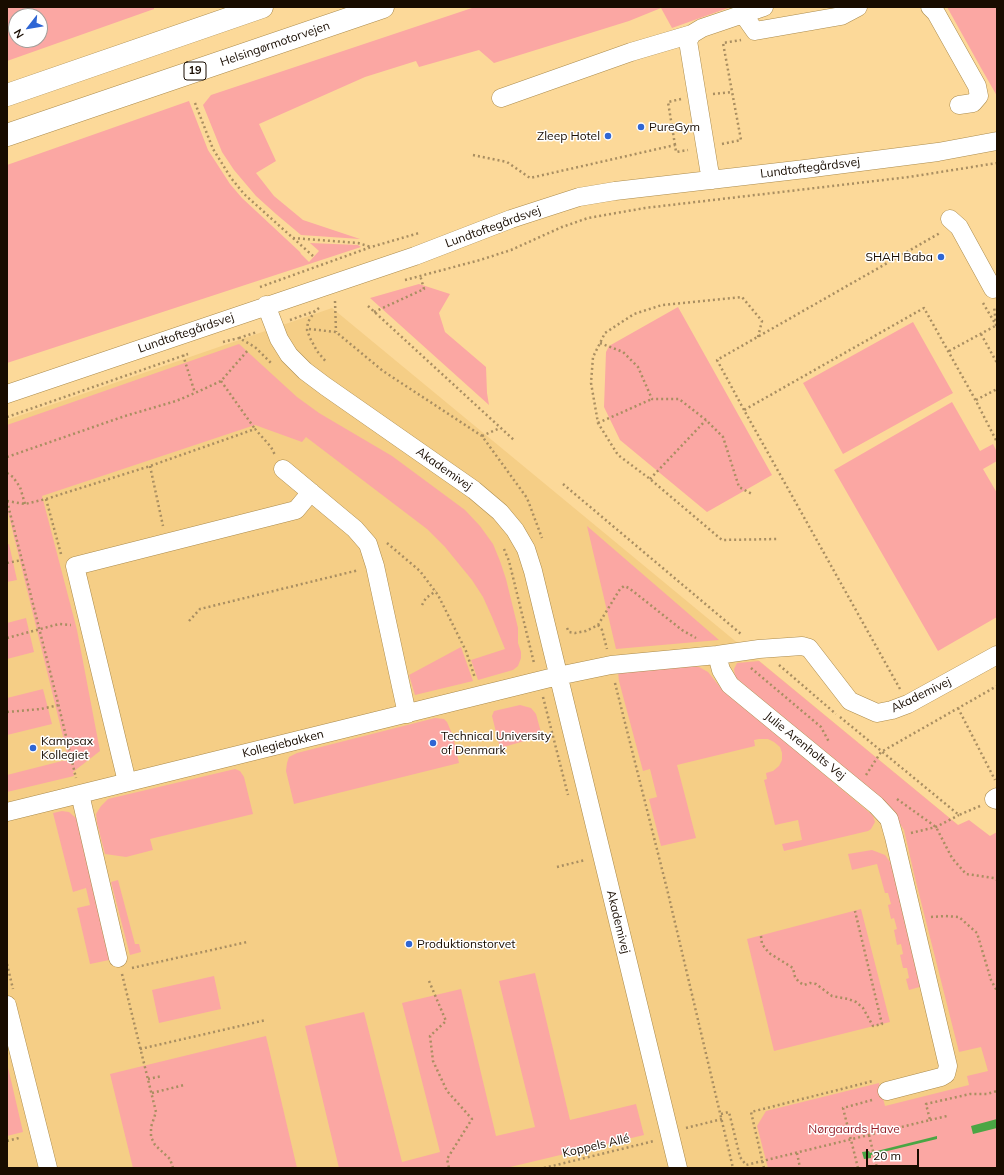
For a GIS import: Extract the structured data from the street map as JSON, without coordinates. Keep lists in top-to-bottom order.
{
  "streets": {
    "highway": ["Helsingørmotorvejen", "19"],
    "street": [
      "Lundtoftegårdsvej",
      "Akademivej",
      "Kollegiebakken",
      "Julie Arenholts Vej"
    ],
    "path": ["Koppels Allé"]
  },
  "crossings": [
    ["Lundtoftegårdsvej", "Akademivej"],
    ["Akademivej", "Kollegiebakken"],
    ["Akademivej", "Julie Arenholts Vej"]
  ],
  "parks": ["Nørgaards Have"],
  "places": [
    "PureGym",
    "Zleep Hotel",
    "SHAH Baba",
    "Technical University of Denmark",
    "Kampsax Kollegiet",
    "Produktionstorvet"
  ],
  "scale_bar": "20 m",
  "north": "bottom left"
}
